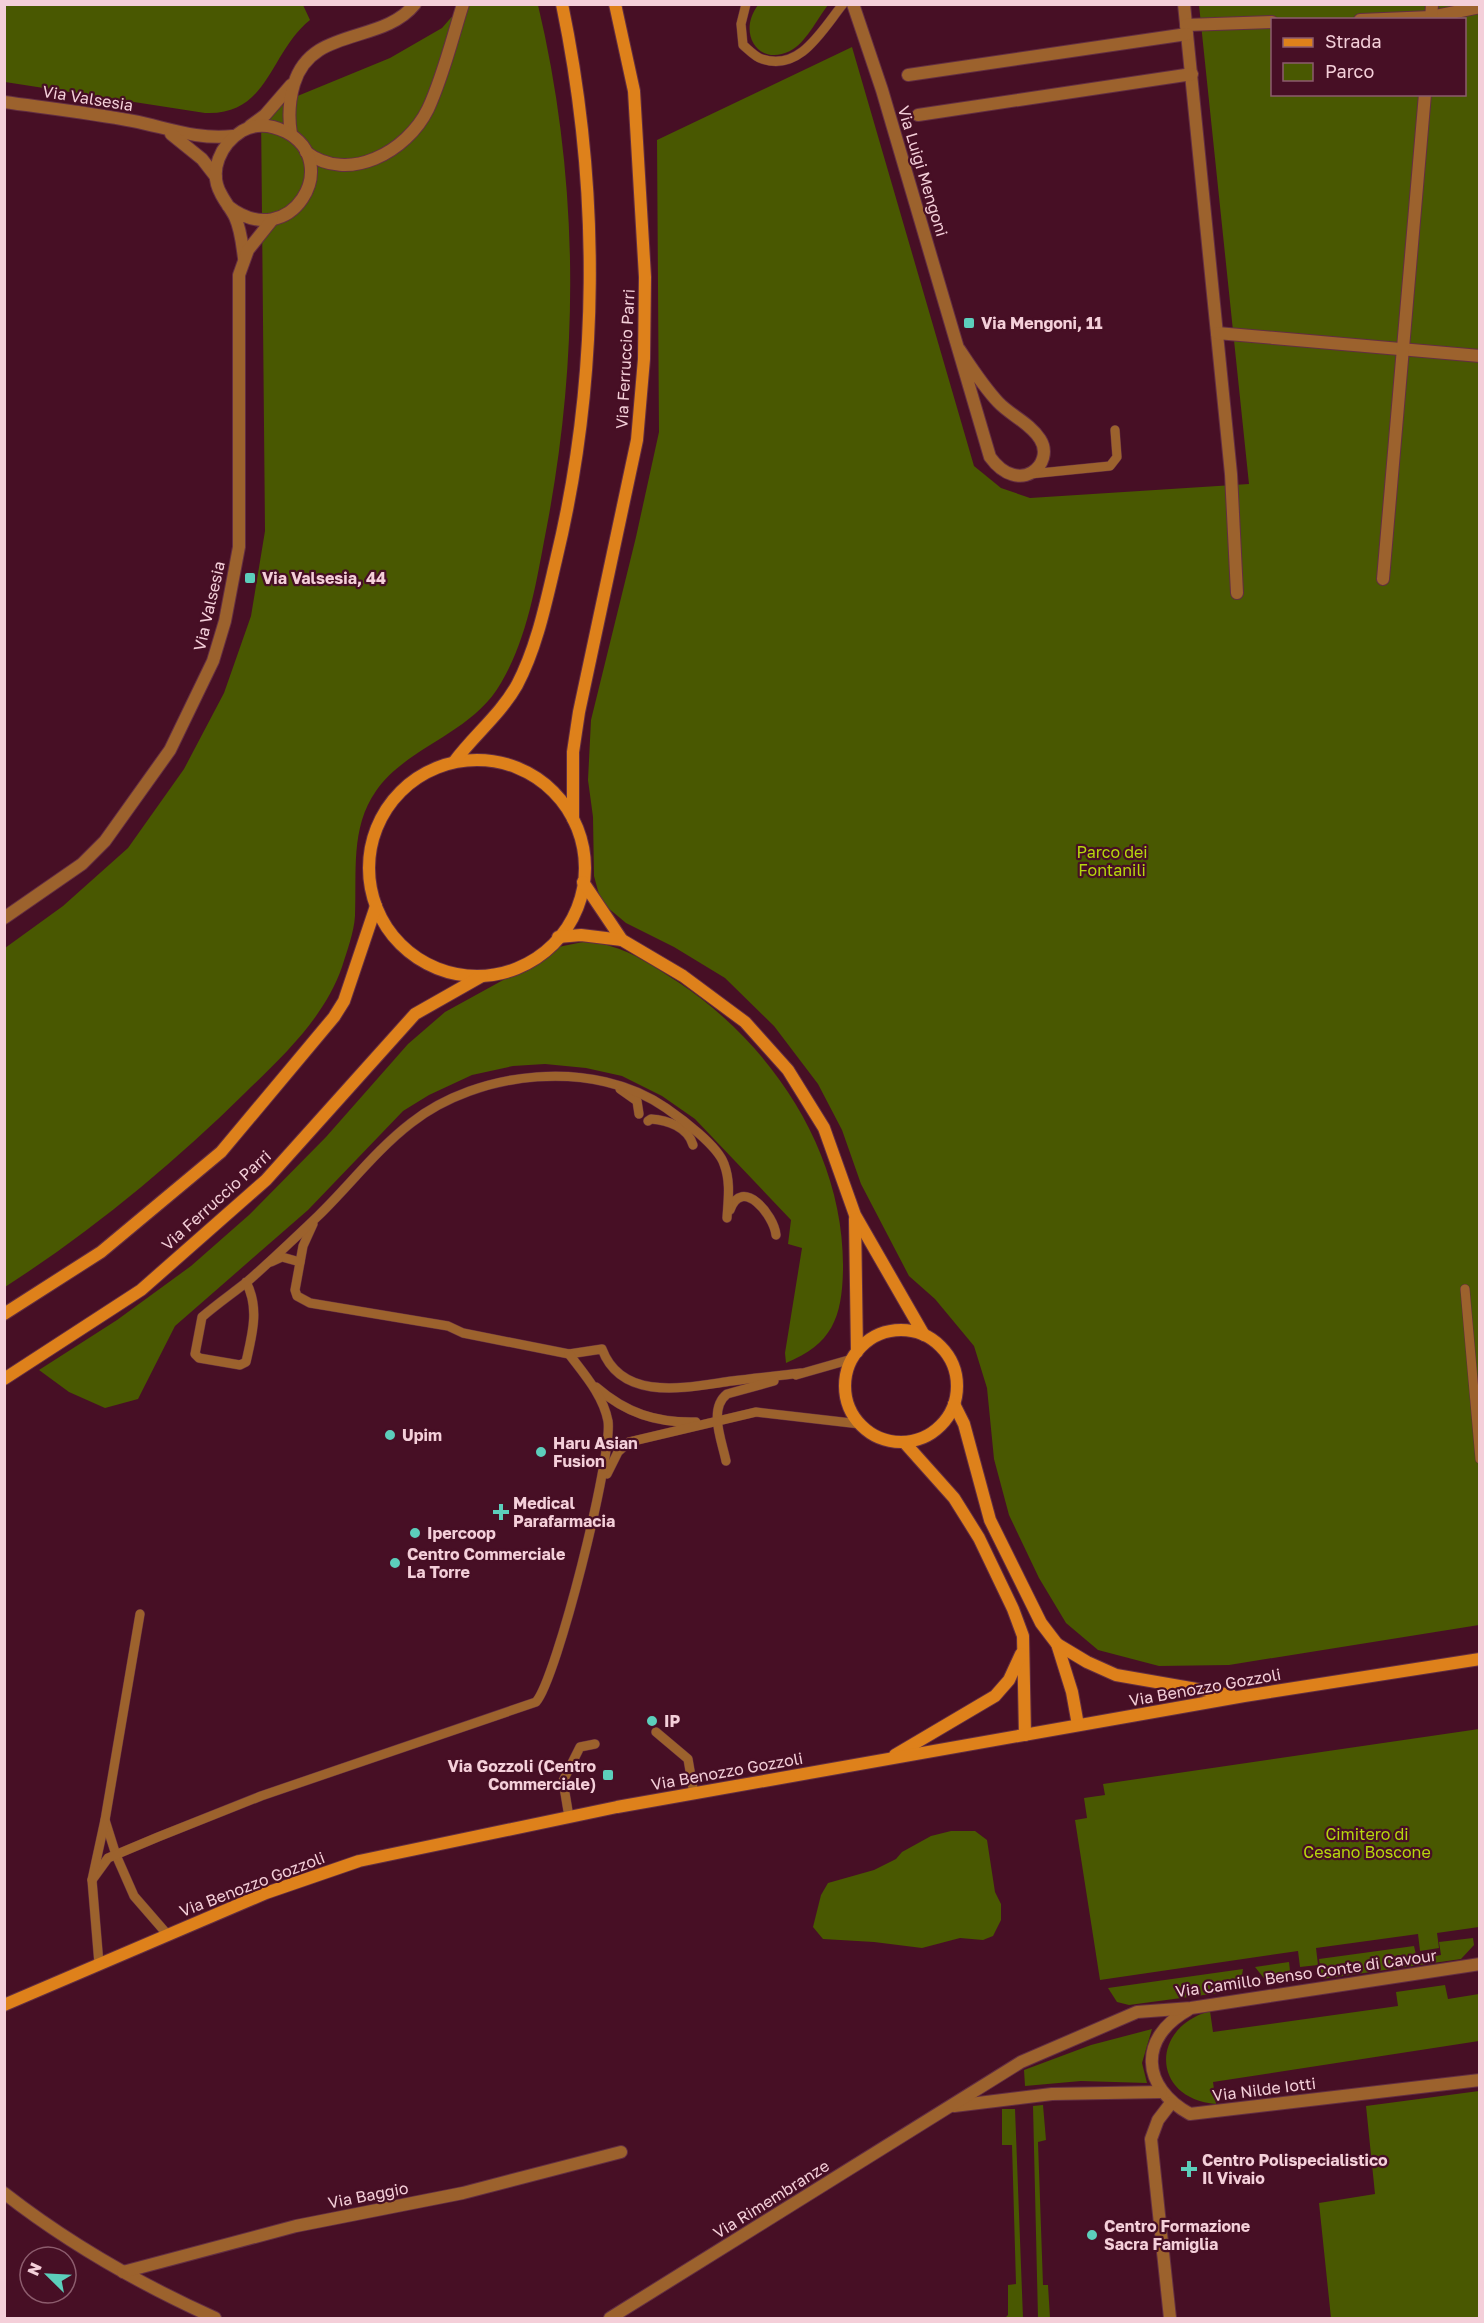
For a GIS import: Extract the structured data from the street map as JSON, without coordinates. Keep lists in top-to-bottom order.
{
  "streets": {
    "street": [
      "Via Valsesia",
      "Via Luigi Mengoni",
      "Via Ferruccio Parri",
      "Via Benozzo Gozzoli",
      "Via Camillo Benso Conte di Cavour",
      "Via Nilde Iotti",
      "Via Baggio",
      "Via Rimembranze"
    ]
  },
  "crossings": [
    ["Via Camillo Benso Conte di Cavour", "Via Nilde Iotti"],
    ["Via Camillo Benso Conte di Cavour", "Via Rimembranze"],
    ["Via Nilde Iotti", "Via Rimembranze"]
  ],
  "parks": ["Parco dei Fontanili", "Cimitero di Cesano Boscone"],
  "places": {
    "transit": ["Via Mengoni, 11", "Via Valsesia, 44", "Via Gozzoli (Centro Commerciale)"],
    "other": [
      "Upim",
      "Haru Asian Fusion",
      "Ipercoop",
      "Centro Commerciale La Torre",
      "IP",
      "Centro Formazione Sacra Famiglia"
    ],
    "health": ["Medical Parafarmacia", "Centro Polispecialistico Il Vivaio"]
  },
  "legend": ["Strada", "Parco"],
  "north": "top left"
}
